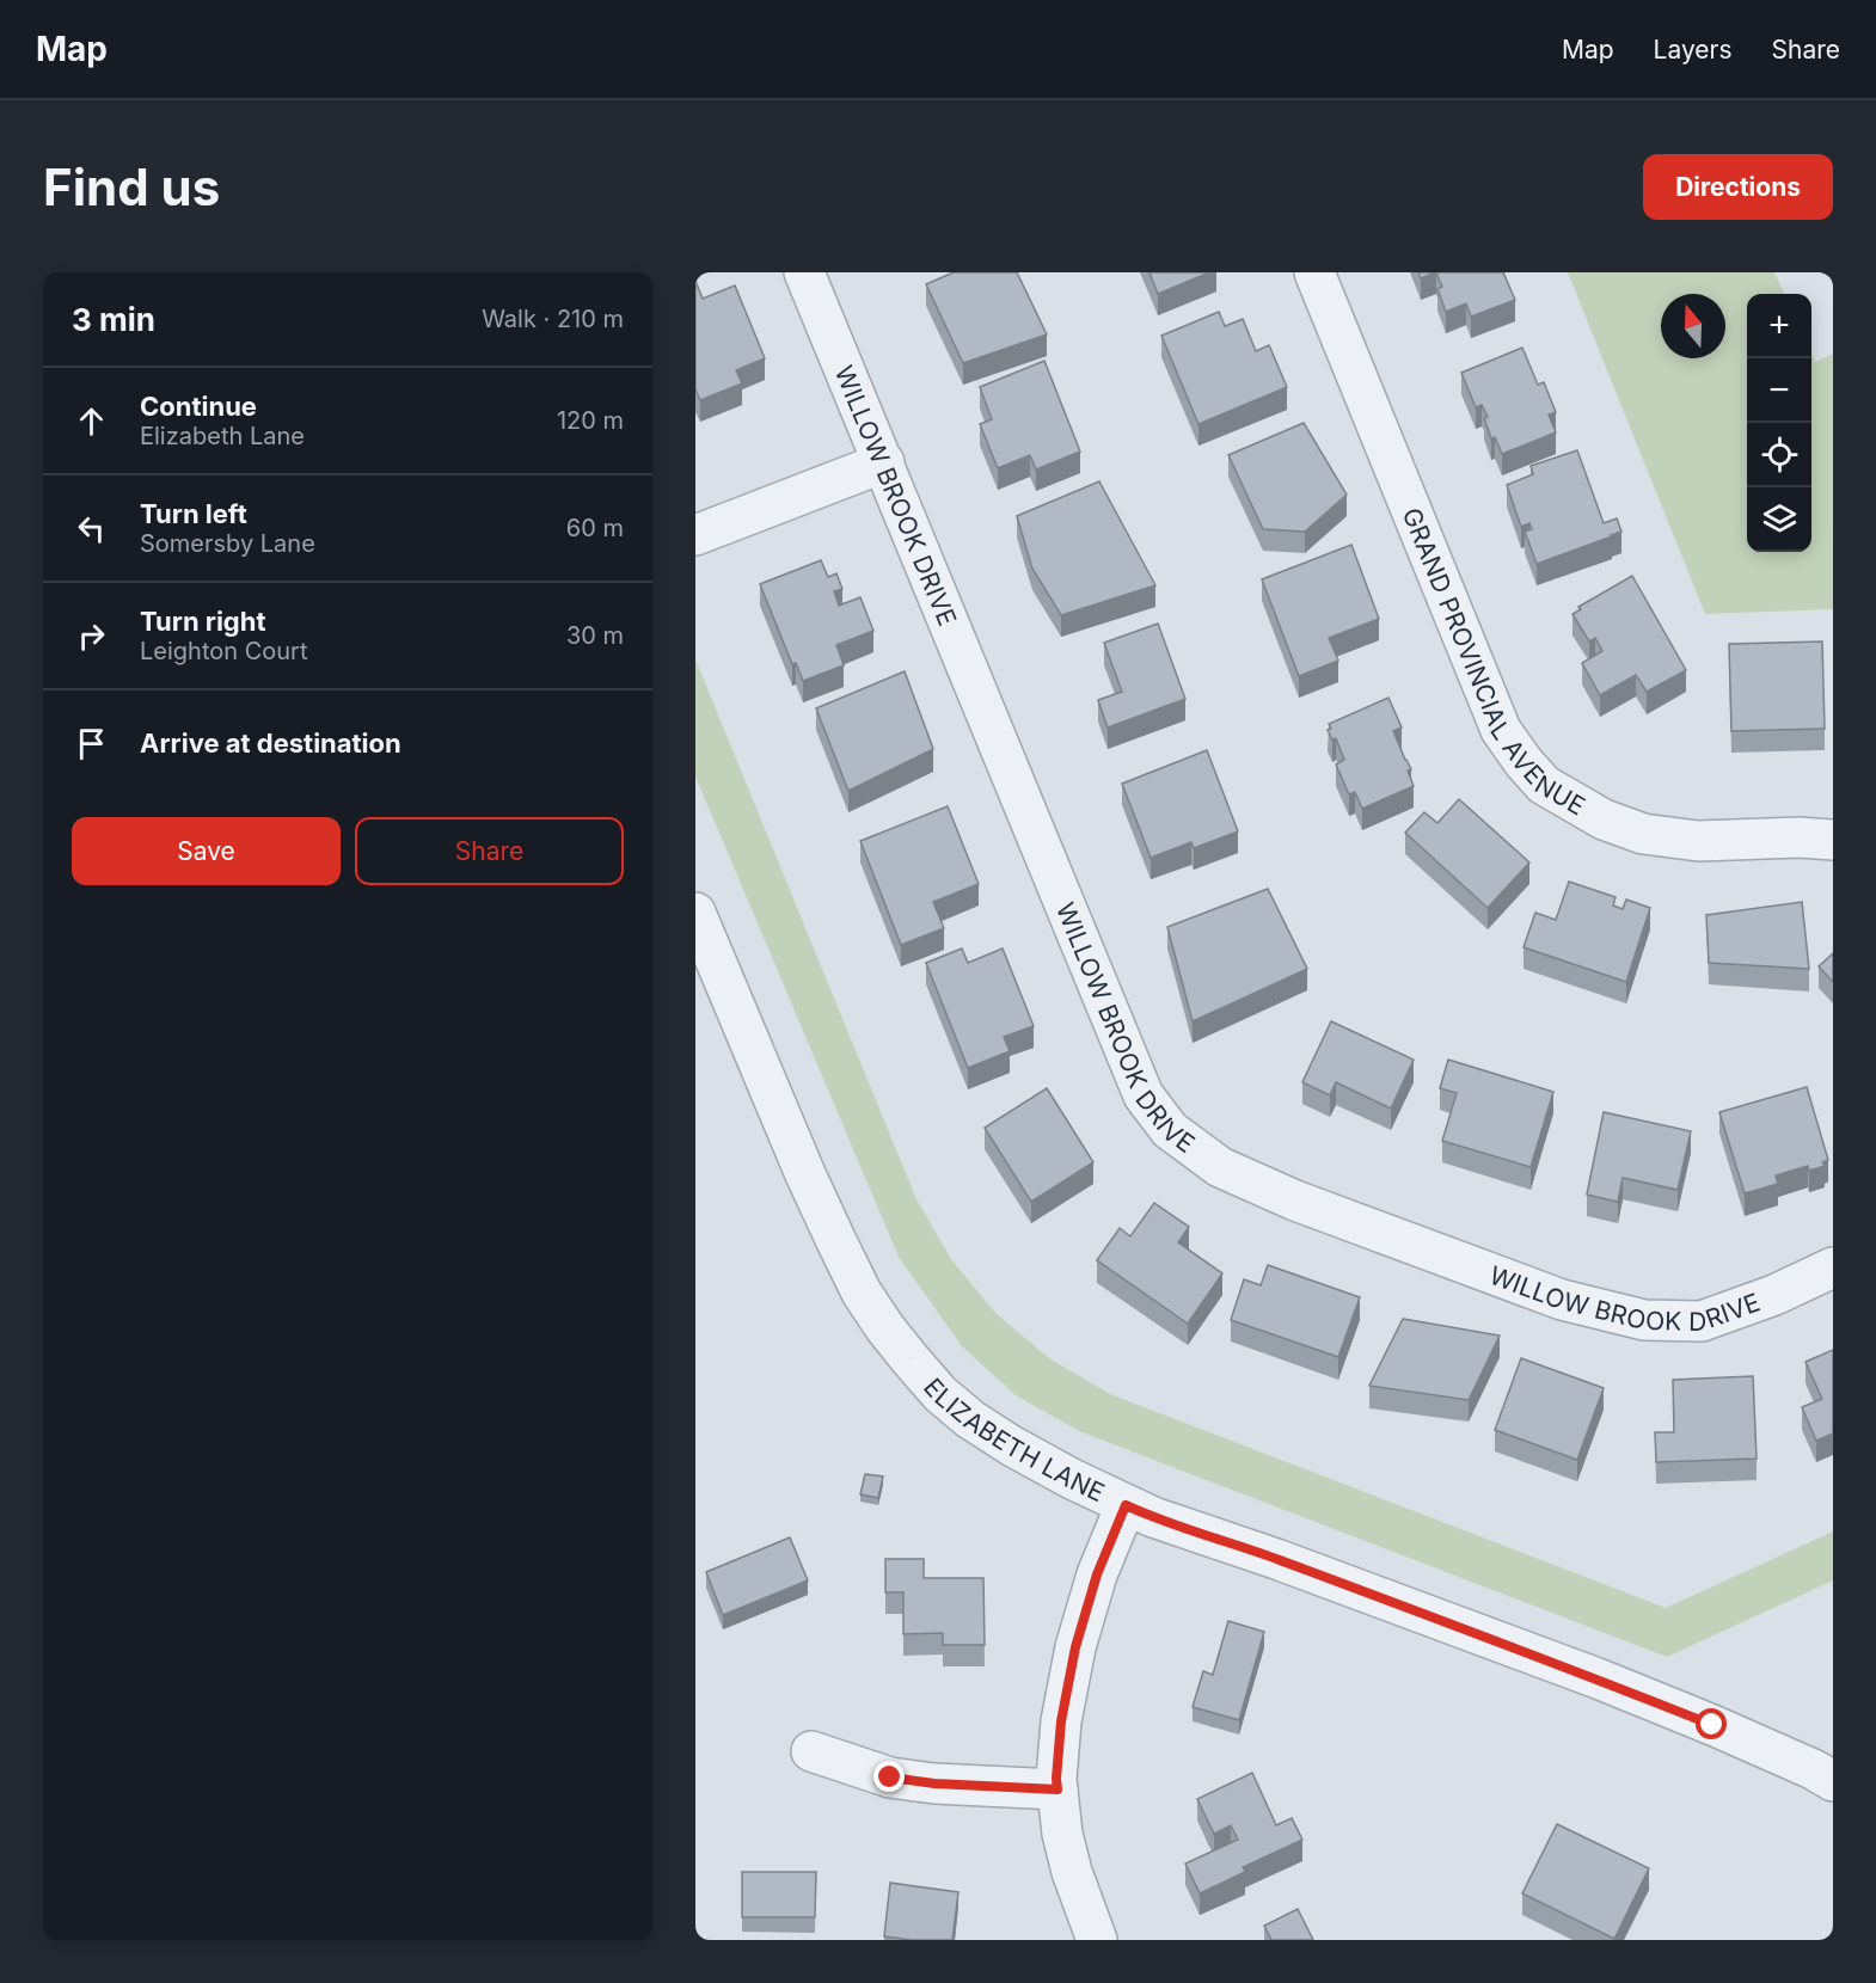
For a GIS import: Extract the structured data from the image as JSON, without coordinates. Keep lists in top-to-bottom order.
{
  "streets": {
    "street": ["WILLOW BROOK DRIVE", "GRAND PROVINCIAL AVENUE", "ELIZABETH LANE"]
  },
  "north": "top",
  "page": {
    "header": "Map",
    "nav": ["Map", "Layers", "Share"],
    "buttons": [
      "Directions",
      ["Save", "Share"]
    ],
    "title": "Find us",
    "heading": ["3 min", "Walk · 210 m"],
    "map_buttons": ["+", "−"],
    "list": [
      ["Continue", "Elizabeth Lane", "120 m"],
      ["Turn left", "Somersby Lane", "60 m"],
      ["Turn right", "Leighton Court", "30 m"],
      "Arrive at destination"
    ]
  }
}
